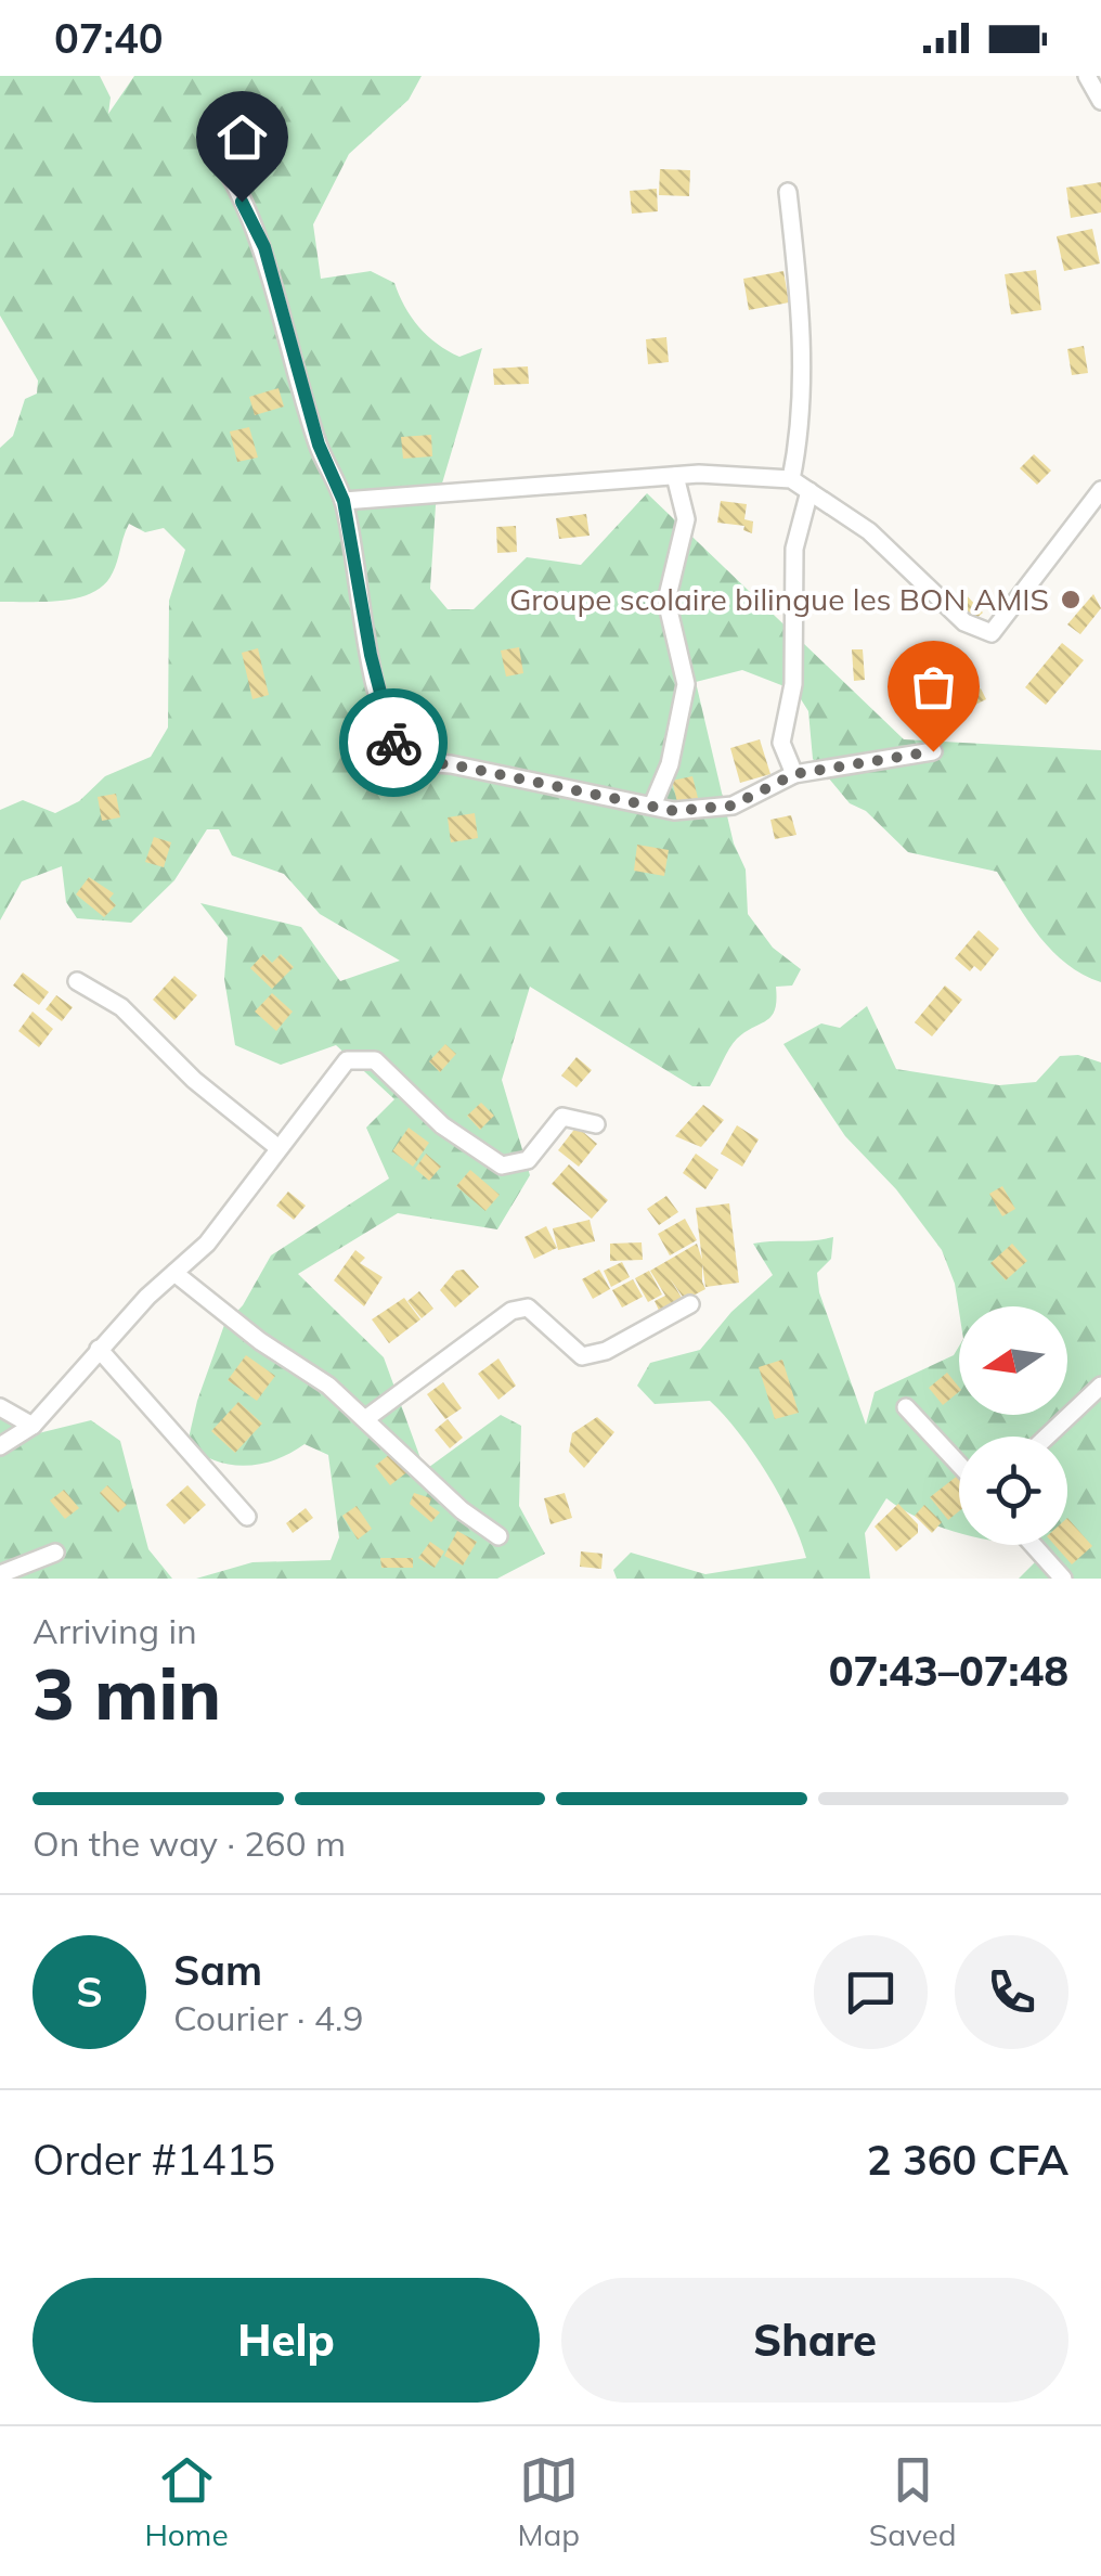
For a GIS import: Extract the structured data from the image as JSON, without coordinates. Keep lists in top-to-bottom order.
{
  "places": ["Groupe scolaire bilingue les BON AMIS"],
  "north": "left",
  "page": {
    "status": "07:40",
    "heading": ["3 min", "Arriving in", "07:43–07:48"],
    "panel": [
      "Sam",
      "Courier · 4.9",
      "Order #1415",
      "2 360 CFA"
    ],
    "bar": "On the way · 260 m",
    "round": "S",
    "buttons": ["Help", "Share"],
    "tabs": ["Home", "Map", "Saved"]
  }
}
